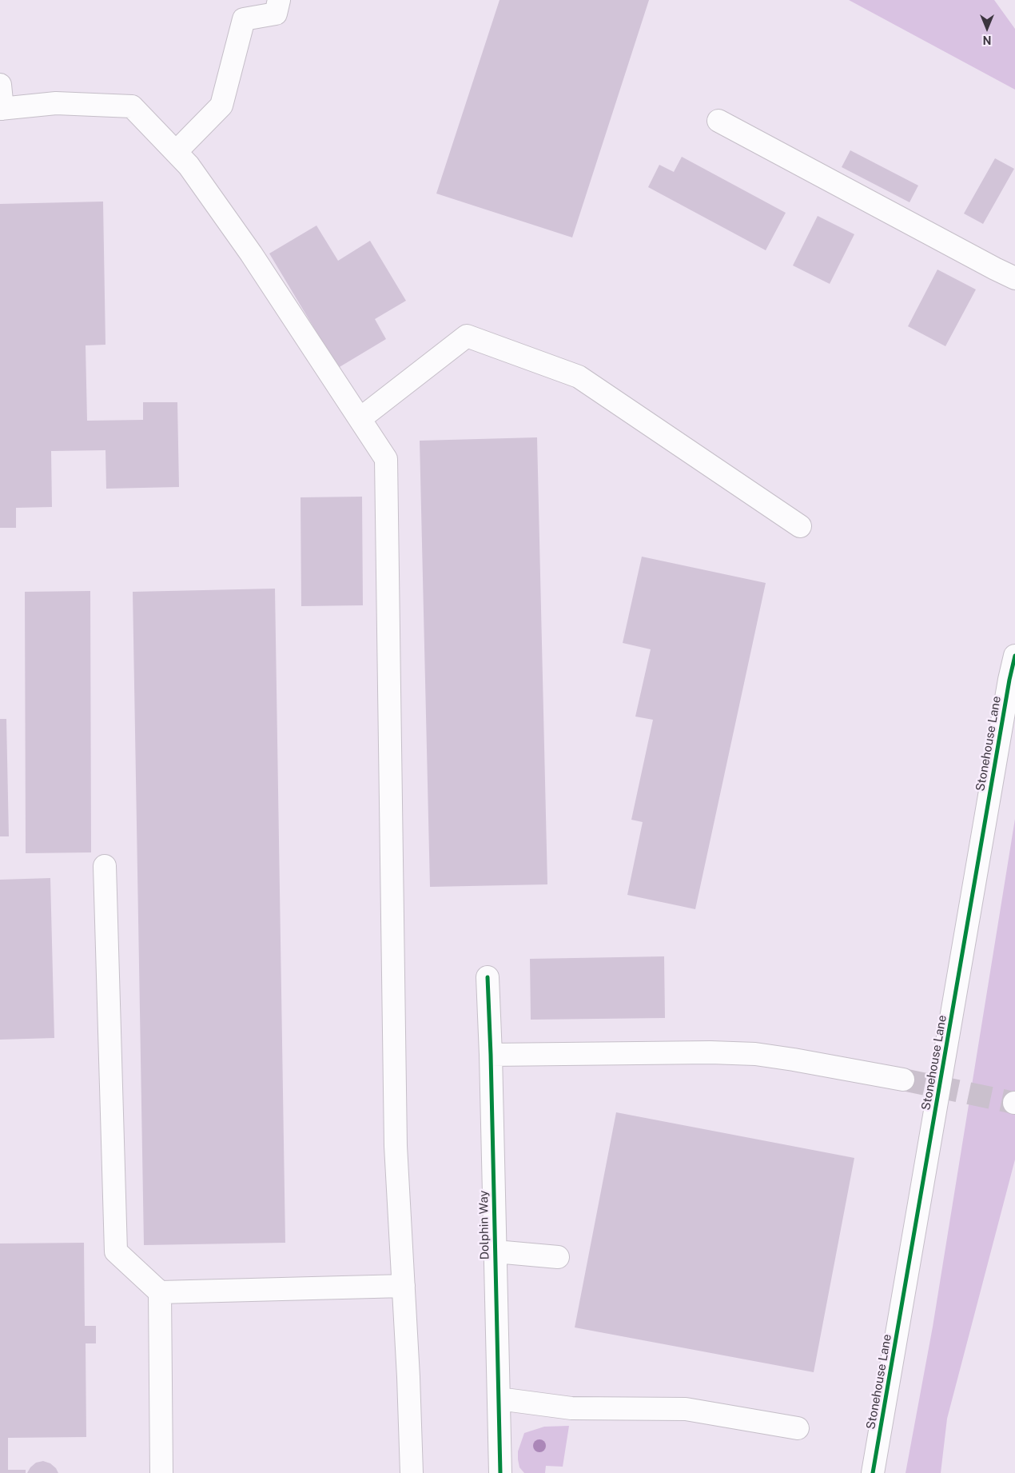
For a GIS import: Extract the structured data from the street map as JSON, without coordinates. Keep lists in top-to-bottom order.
{
  "streets": {
    "street": ["Stonehouse Lane", "Dolphin Way"]
  },
  "north": "bottom"
}
